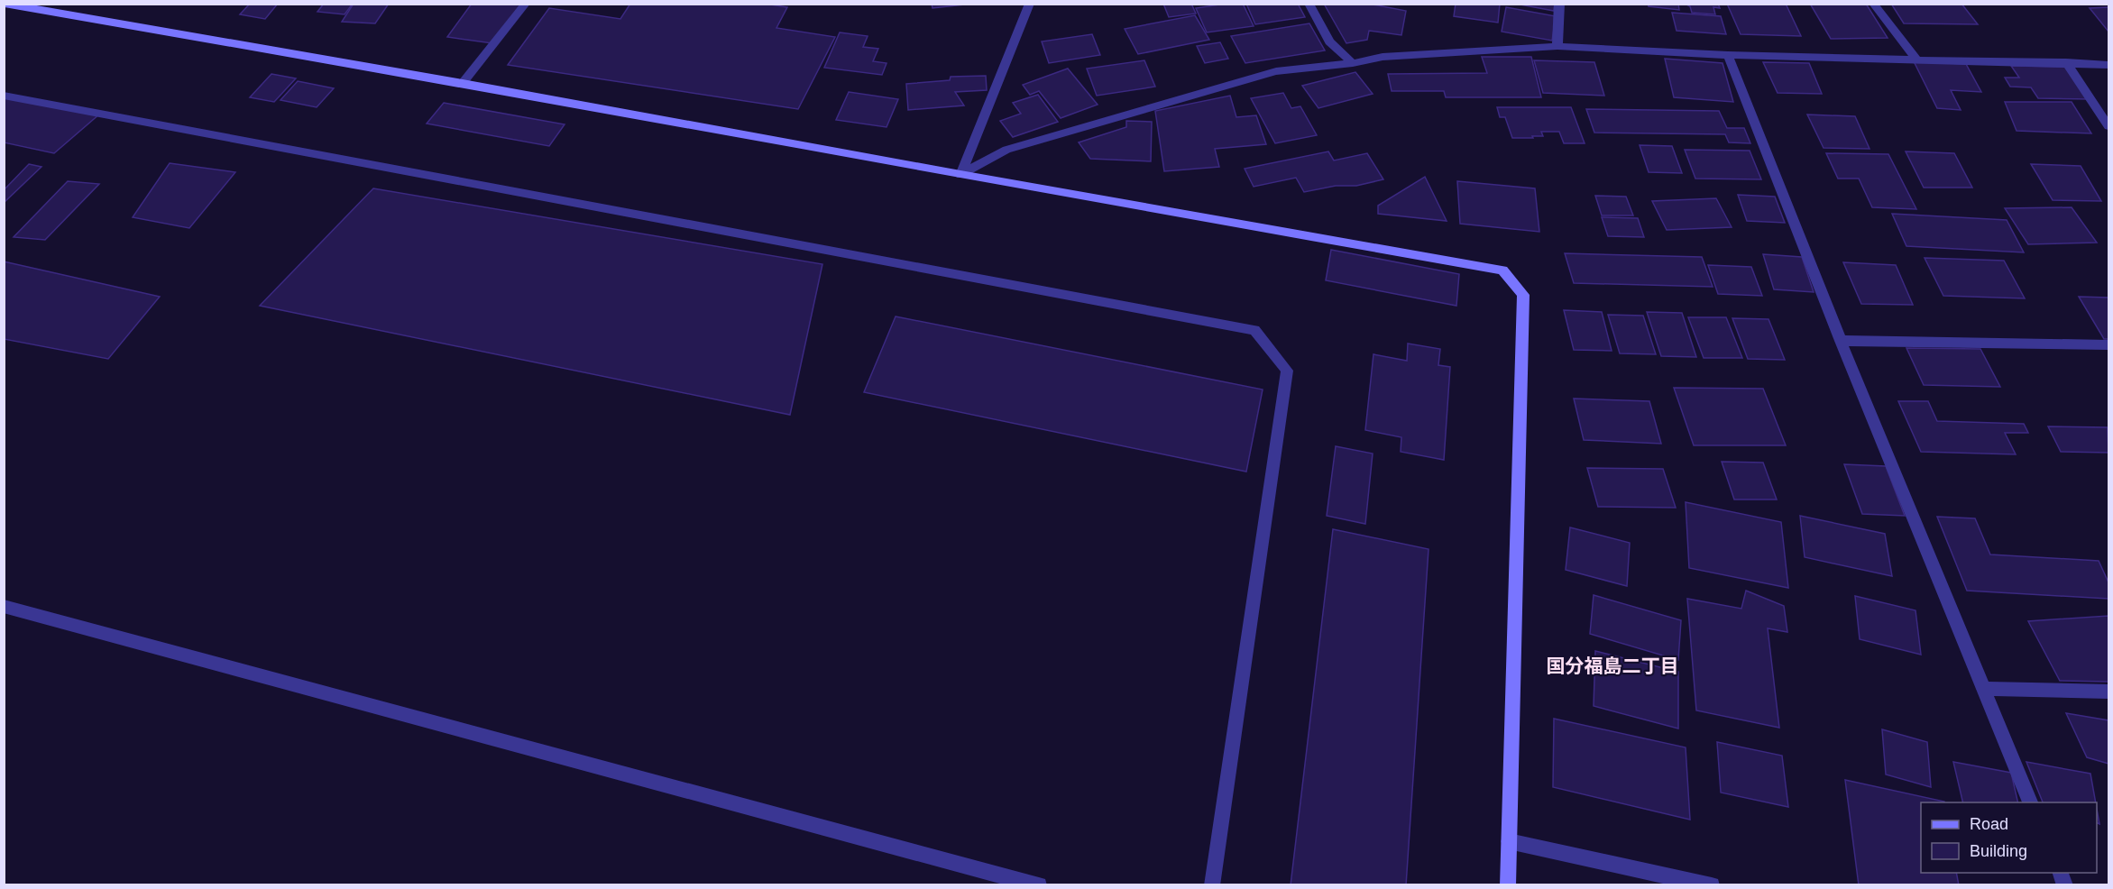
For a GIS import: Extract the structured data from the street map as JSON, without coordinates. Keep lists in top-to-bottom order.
{
  "districts": ["国分福島二丁目"],
  "legend": ["Road", "Building"]
}
